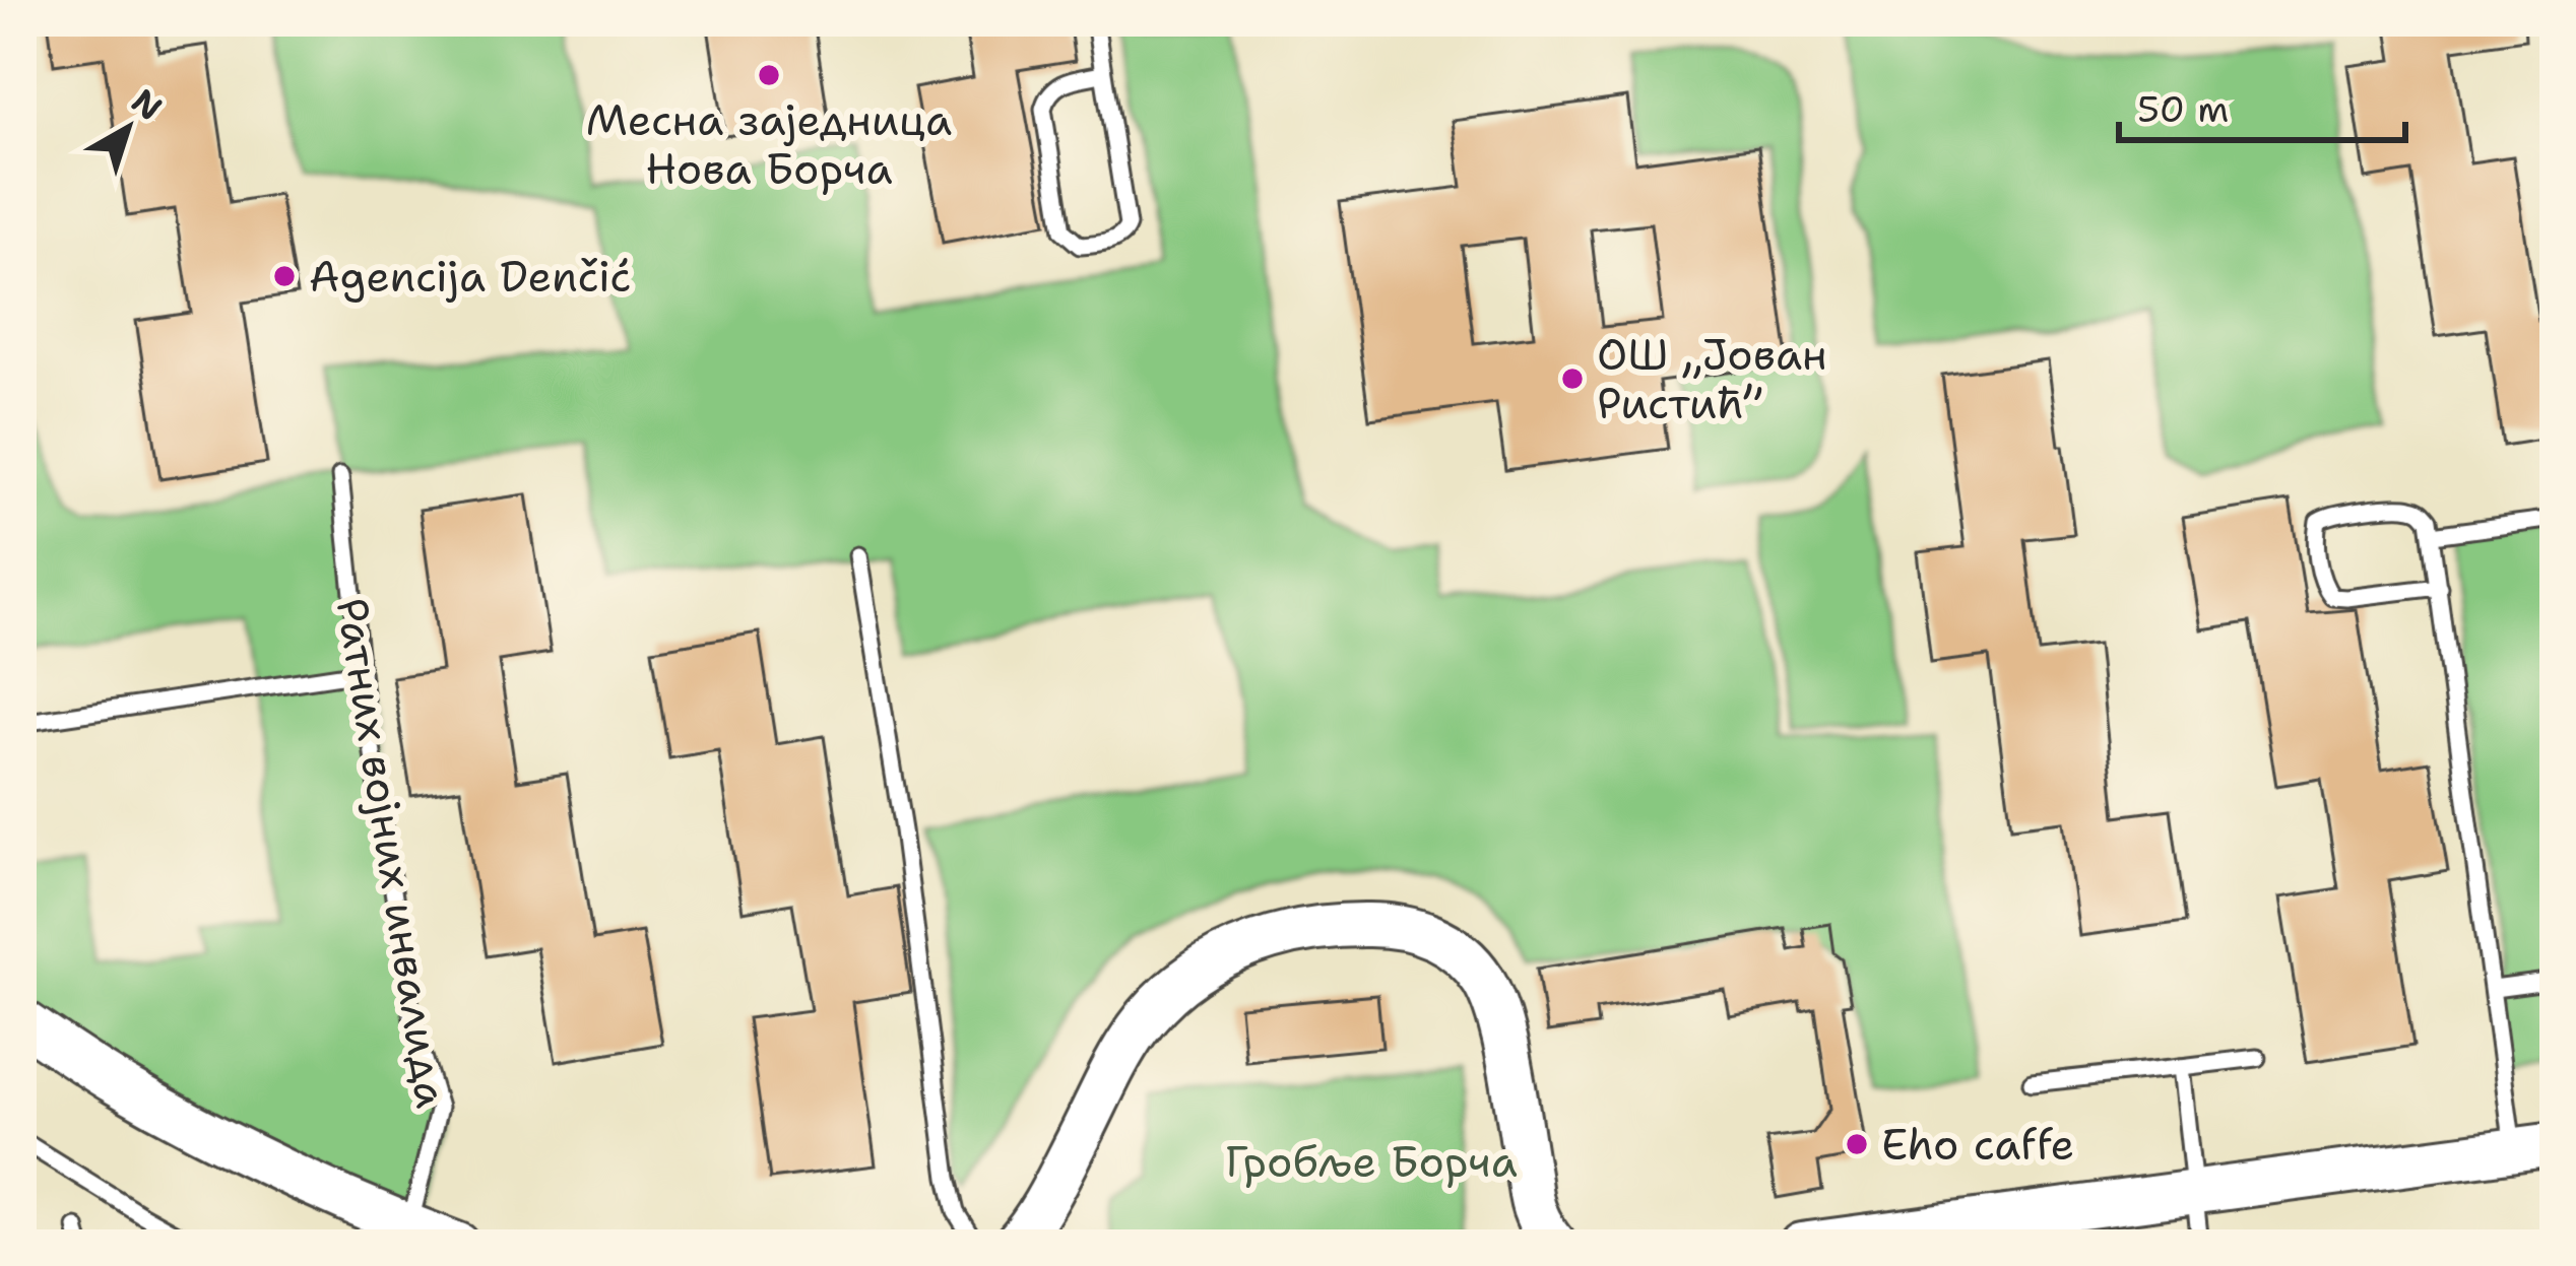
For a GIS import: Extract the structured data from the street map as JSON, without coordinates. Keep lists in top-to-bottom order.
{
  "streets": {
    "lane": ["Ратних војних инвалида"]
  },
  "parks": ["Гробље Борча"],
  "places": [
    "Месна заједница Нова Борча",
    "Agencija Denčić",
    "ОШ „Јован Ристић”",
    "Eho caffe"
  ],
  "scale_bar": "50 m",
  "north": "top right"
}
